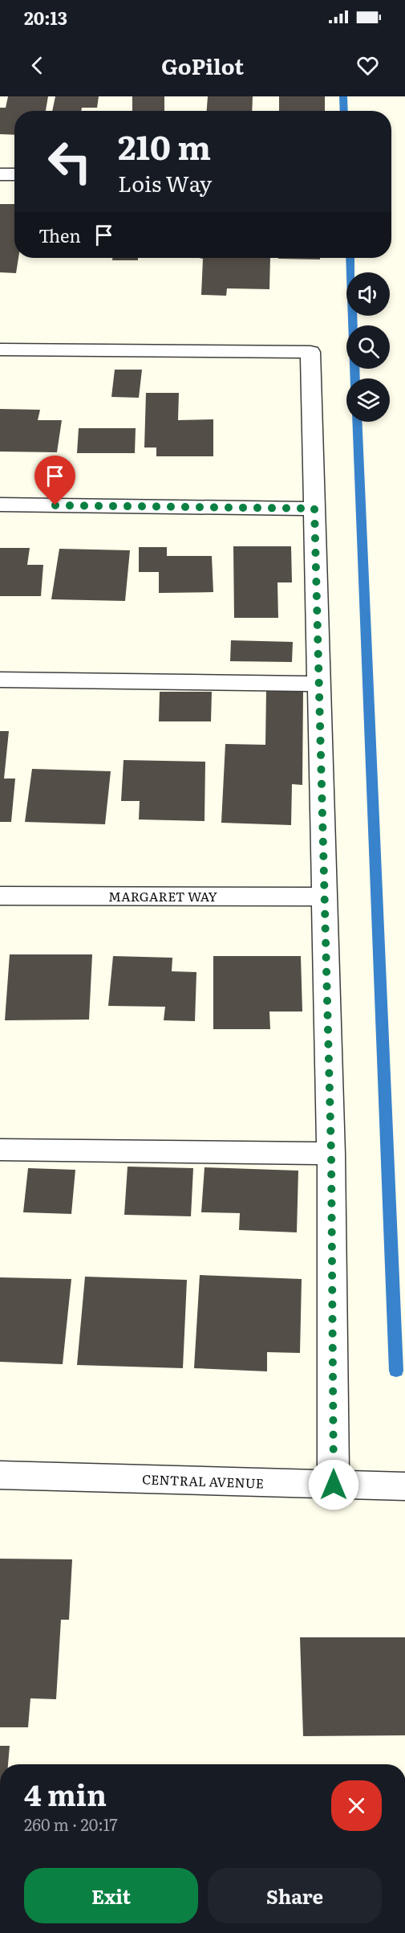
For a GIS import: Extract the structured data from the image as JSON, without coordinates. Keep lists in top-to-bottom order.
{
  "streets": {
    "street": ["MARGARET WAY", "CENTRAL AVENUE"]
  },
  "page": {
    "status": "20:13",
    "header": "GoPilot",
    "turn": ["210 m", "Lois Way"],
    "then": "Then",
    "heading": ["4 min", "260 m · 20:17"],
    "buttons": ["Exit", "Share"]
  }
}
